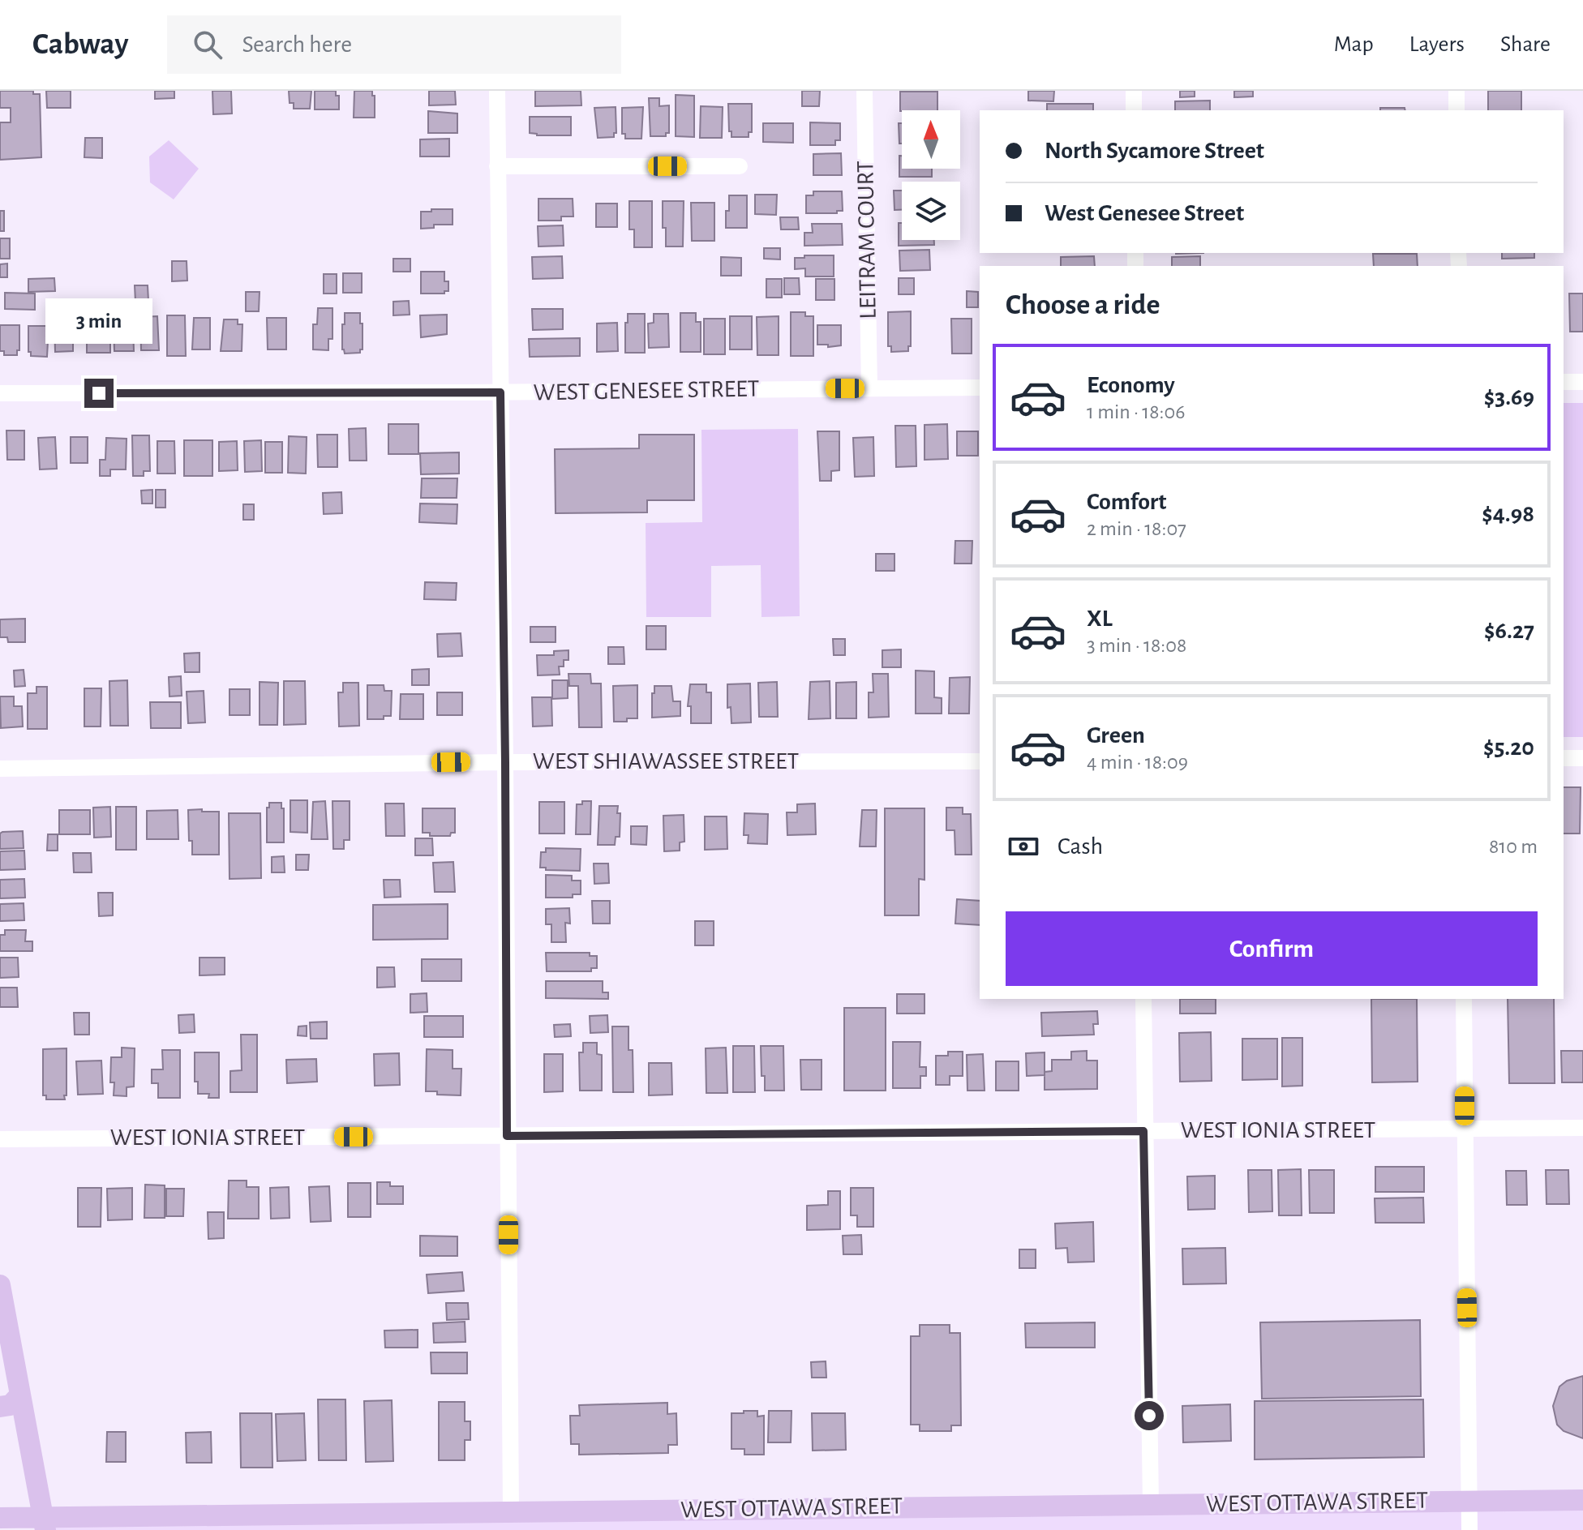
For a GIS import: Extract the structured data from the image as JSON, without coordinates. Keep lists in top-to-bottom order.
{
  "streets": {
    "main road": ["WEST OTTAWA STREET"],
    "street": [
      "LEITRAM COURT",
      "WEST GENESEE STREET",
      "WEST SHIAWASSEE STREET",
      "WEST IONIA STREET"
    ]
  },
  "crossings": [
    ["LEITRAM COURT", "WEST GENESEE STREET"]
  ],
  "north": "top",
  "page": {
    "header": "Cabway",
    "search": "Search here",
    "nav": ["Map", "Layers", "Share"],
    "banner": ["North Sycamore Street", "West Genesee Street"],
    "heading": "Choose a ride",
    "bubble": "3 min",
    "list": [
      {
        "name": "Economy",
        "note": "1 min · 18:06",
        "value": "$3.69"
      },
      {
        "name": "Comfort",
        "note": "2 min · 18:07",
        "value": "$4.98"
      },
      {
        "name": "XL",
        "note": "3 min · 18:08",
        "value": "$6.27"
      },
      {
        "name": "Green",
        "note": "4 min · 18:09",
        "value": "$5.20"
      }
    ],
    "pay": ["Cash", "810 m"],
    "buttons": "Confirm"
  }
}
